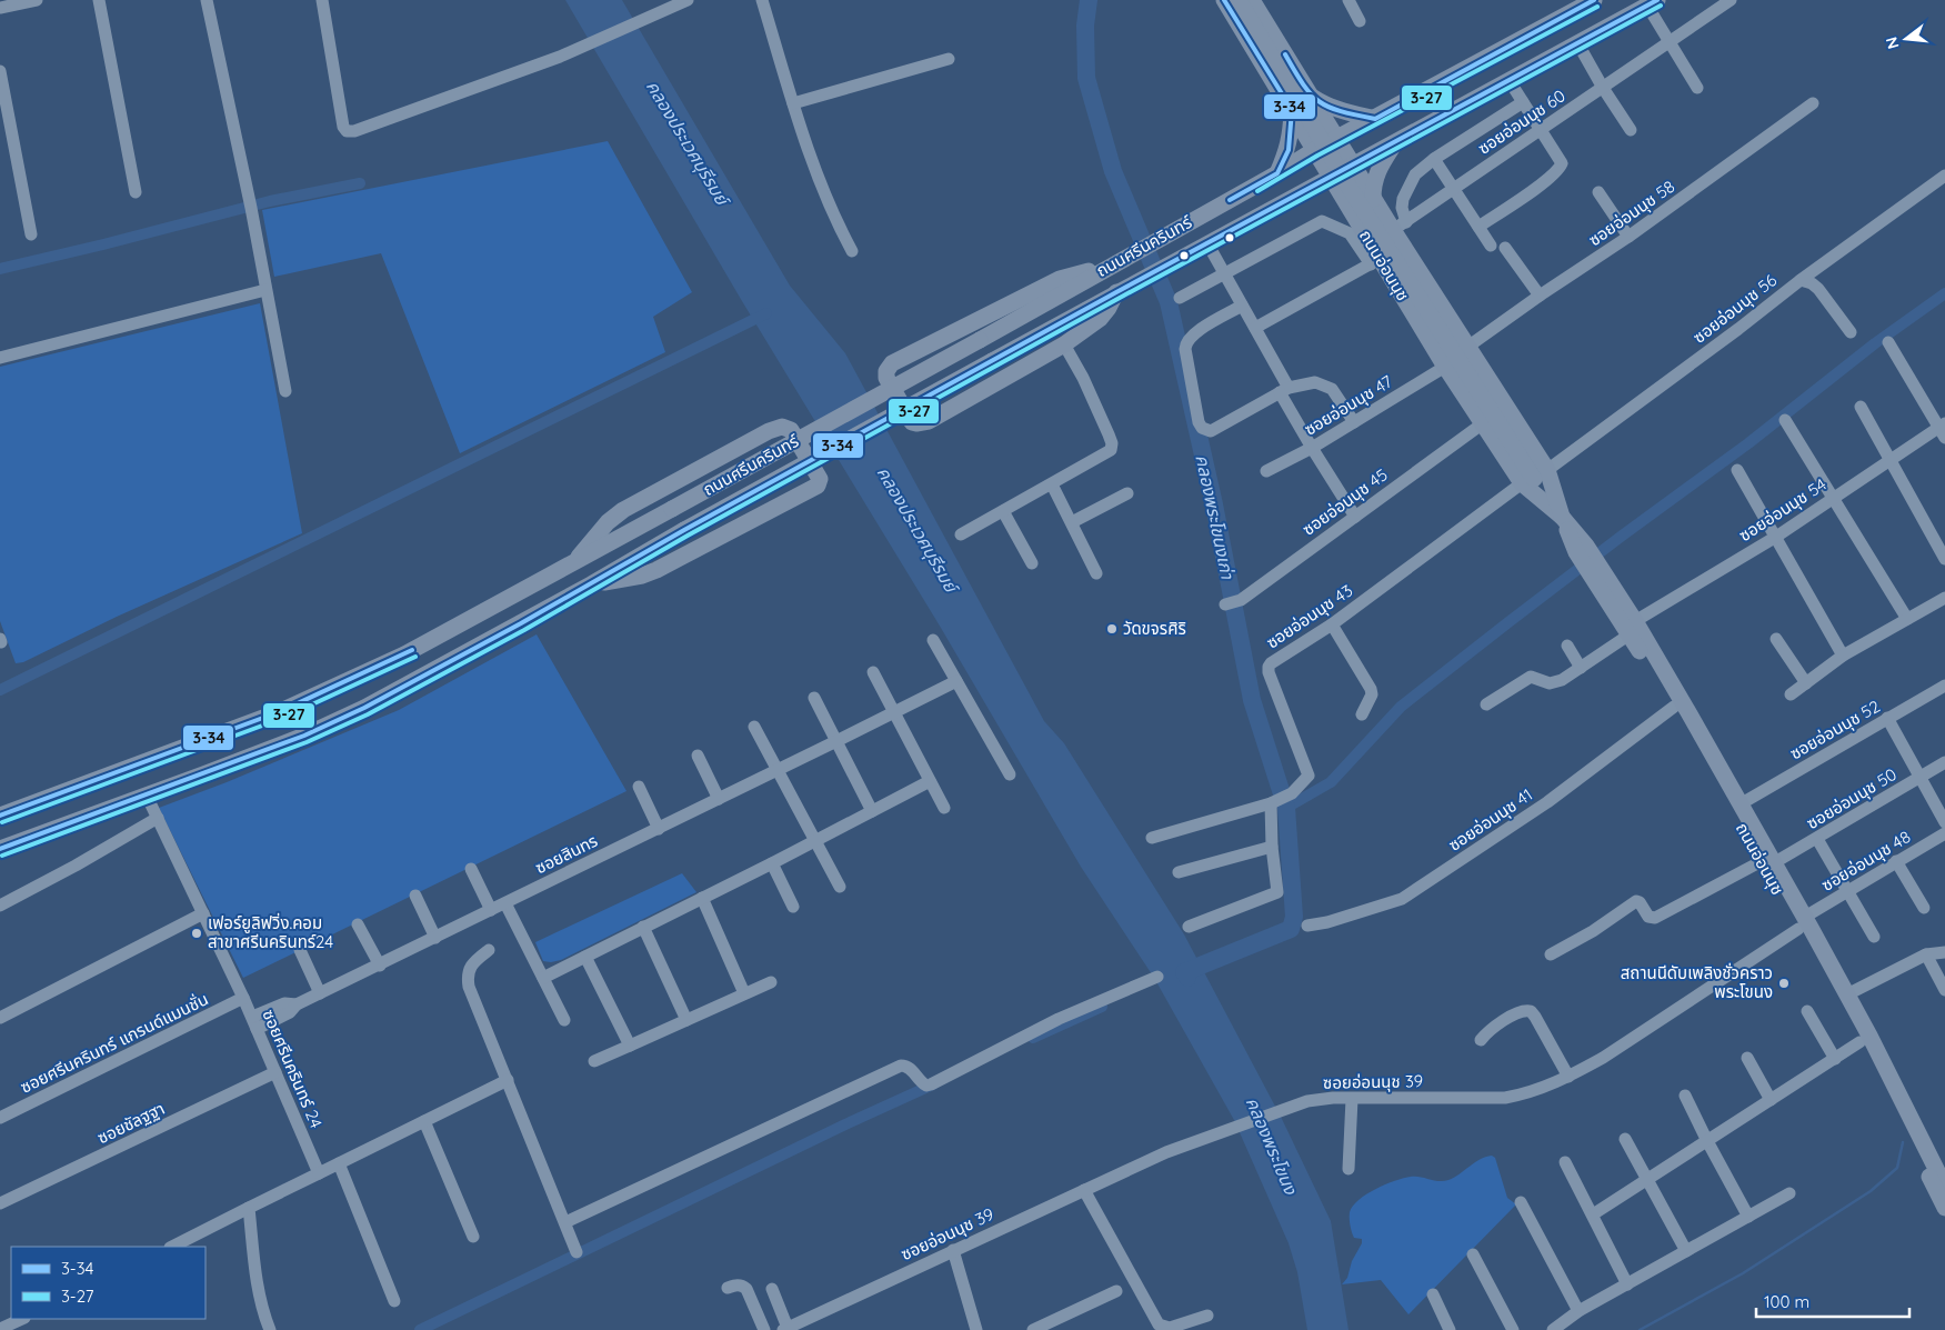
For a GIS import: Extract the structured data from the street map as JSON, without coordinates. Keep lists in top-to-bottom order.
{
  "streets": {
    "main road": ["ถนนศรีนครินทร์", "ถนนอ่อนนุช"],
    "street": [
      "ซอยอ่อนนุช 60",
      "ซอยอ่อนนุช 58",
      "ซอยอ่อนนุช 56",
      "ซอยอ่อนนุช 47",
      "ซอยอ่อนนุช 45",
      "ซอยอ่อนนุช 54",
      "ซอยอ่อนนุช 43",
      "ซอยอ่อนนุช 52",
      "ซอยอ่อนนุช 50",
      "ซอยอ่อนนุช 41",
      "ซอยสินทร",
      "ซอยอ่อนนุช 48",
      "ซอยศรีนครินทร์ แกรนด์แมนชั่น",
      "ซอยศรีนครินทร์ 24",
      "ซอยอ่อนนุช 39",
      "ซอยชัลฐฐา"
    ]
  },
  "crossings": [
    ["ซอยอ่อนนุช 60", "ถนนอ่อนนุช"],
    ["ซอยอ่อนนุช 58", "ถนนอ่อนนุช"],
    ["ถนนศรีนครินทร์", "ถนนอ่อนนุช"],
    ["ถนนศรีนครินทร์", "ซอยศรีนครินทร์ 24"],
    ["ถนนอ่อนนุช", "ซอยอ่อนนุช 56"],
    ["ถนนอ่อนนุช", "ซอยอ่อนนุช 47"],
    ["ถนนอ่อนนุช", "ซอยอ่อนนุช 45"],
    ["ถนนอ่อนนุช", "ซอยอ่อนนุช 54"],
    ["ถนนอ่อนนุช", "ซอยอ่อนนุช 43"],
    ["ถนนอ่อนนุช", "ซอยอ่อนนุช 52"],
    ["ถนนอ่อนนุช", "ซอยอ่อนนุช 50"],
    ["ถนนอ่อนนุช", "ซอยอ่อนนุช 41"],
    ["ถนนอ่อนนุช", "ซอยอ่อนนุช 48"],
    ["ถนนอ่อนนุช", "ซอยอ่อนนุช 39"],
    ["ซอยอ่อนนุช 56", "ซอยอ่อนนุช 43"],
    ["ซอยสินทร", "ซอยศรีนครินทร์ 24"],
    ["ซอยอ่อนนุช 48", "ซอยอ่อนนุช 39"],
    ["ซอยศรีนครินทร์ แกรนด์แมนชั่น", "ซอยศรีนครินทร์ 24"],
    ["ซอยศรีนครินทร์ 24", "ซอยชัลฐฐา"]
  ],
  "water": ["คลองประเวศบุรีรมย์", "คลองพระโขนงเก่า", "คลองพระโขนง"],
  "places": ["วัดขจรศิริ", "เฟอร์ยูลิฟวิ่ง.คอม สาขาศรีนครินทร์24", "สถานนีดับเพลิงชั่วคราว พระโขนง"],
  "lines": ["transit line 3-34", "transit line 3-27"],
  "legend": ["3-34", "3-27"],
  "scale_bar": "100 m",
  "north": "left"
}
